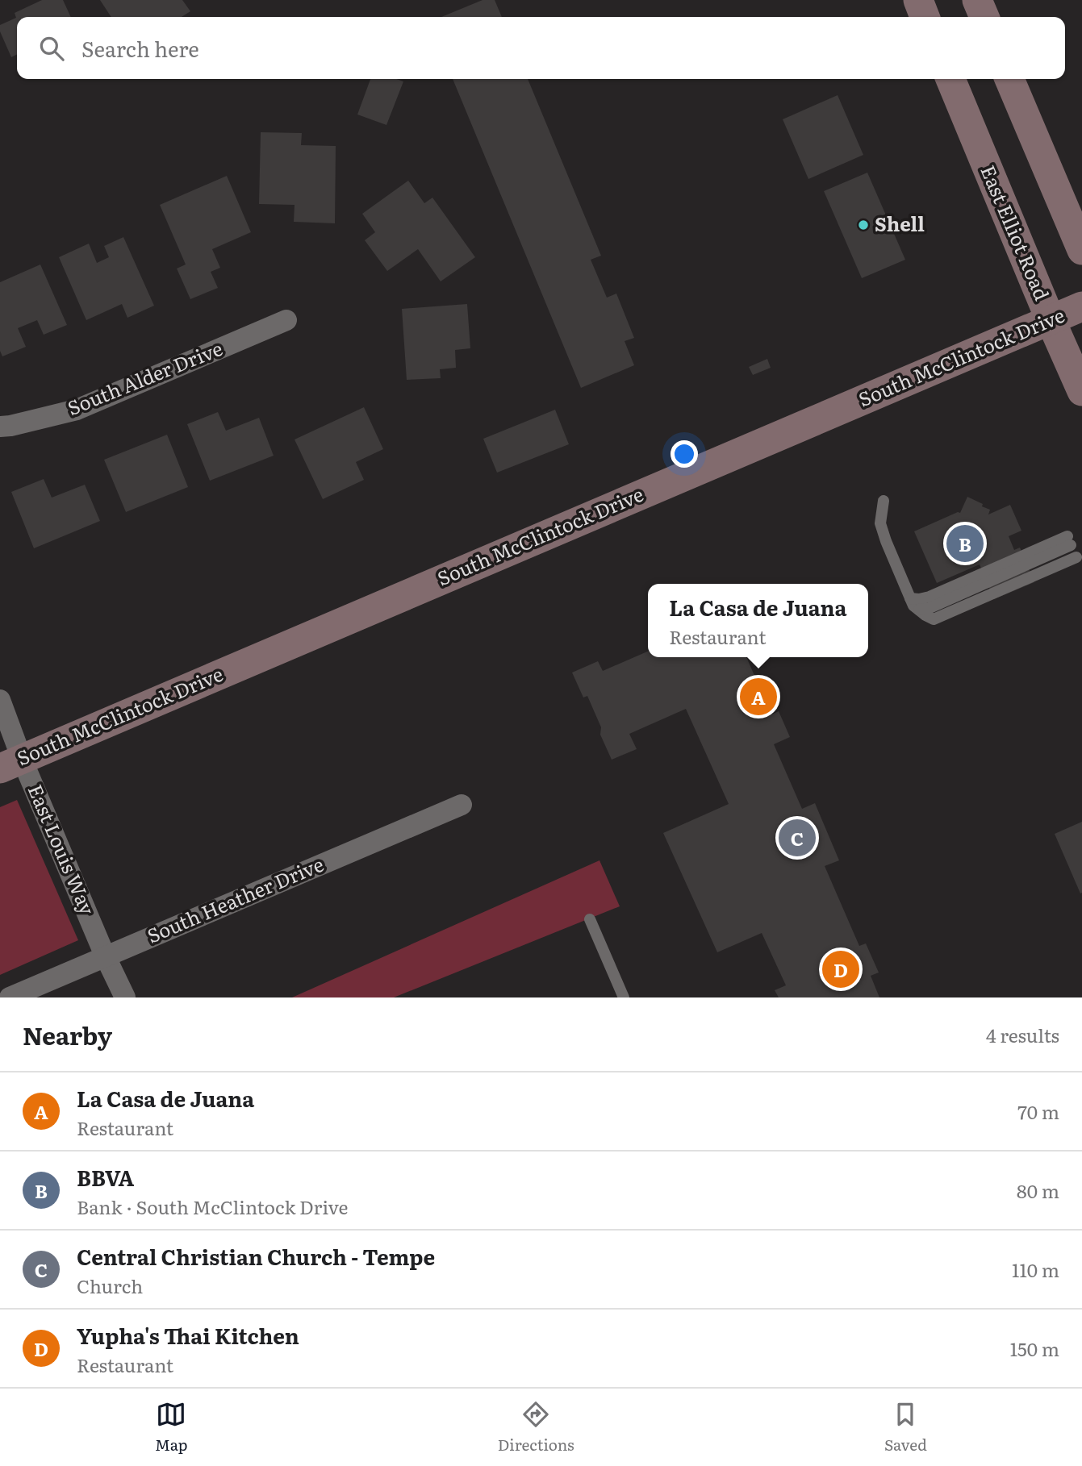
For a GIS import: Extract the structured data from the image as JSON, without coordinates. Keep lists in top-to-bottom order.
{
  "streets": {
    "main road": ["East Elliot Road", "South McClintock Drive"],
    "street": ["South Alder Drive", "East Louis Way", "South Heather Drive"]
  },
  "crossings": [
    ["East Elliot Road", "South McClintock Drive"],
    ["South McClintock Drive", "East Louis Way"],
    ["East Louis Way", "South Heather Drive"]
  ],
  "places": ["Shell"],
  "page": {
    "search": "Search here",
    "pins": [
      "B",
      "A",
      "C",
      "D"
    ],
    "popup": ["La Casa de Juana", "Restaurant"],
    "heading": ["Nearby", "4 results"],
    "list": [
      {
        "mark": "A",
        "name": "La Casa de Juana",
        "note": "Restaurant",
        "value": "70 m"
      },
      {
        "mark": "B",
        "name": "BBVA",
        "note": "Bank · South McClintock Drive",
        "value": "80 m"
      },
      {
        "mark": "C",
        "name": "Central Christian Church - Tempe",
        "note": "Church",
        "value": "110 m"
      },
      {
        "mark": "D",
        "name": "Yupha's Thai Kitchen",
        "note": "Restaurant",
        "value": "150 m"
      }
    ],
    "nav": ["Map", "Directions", "Saved"]
  }
}
